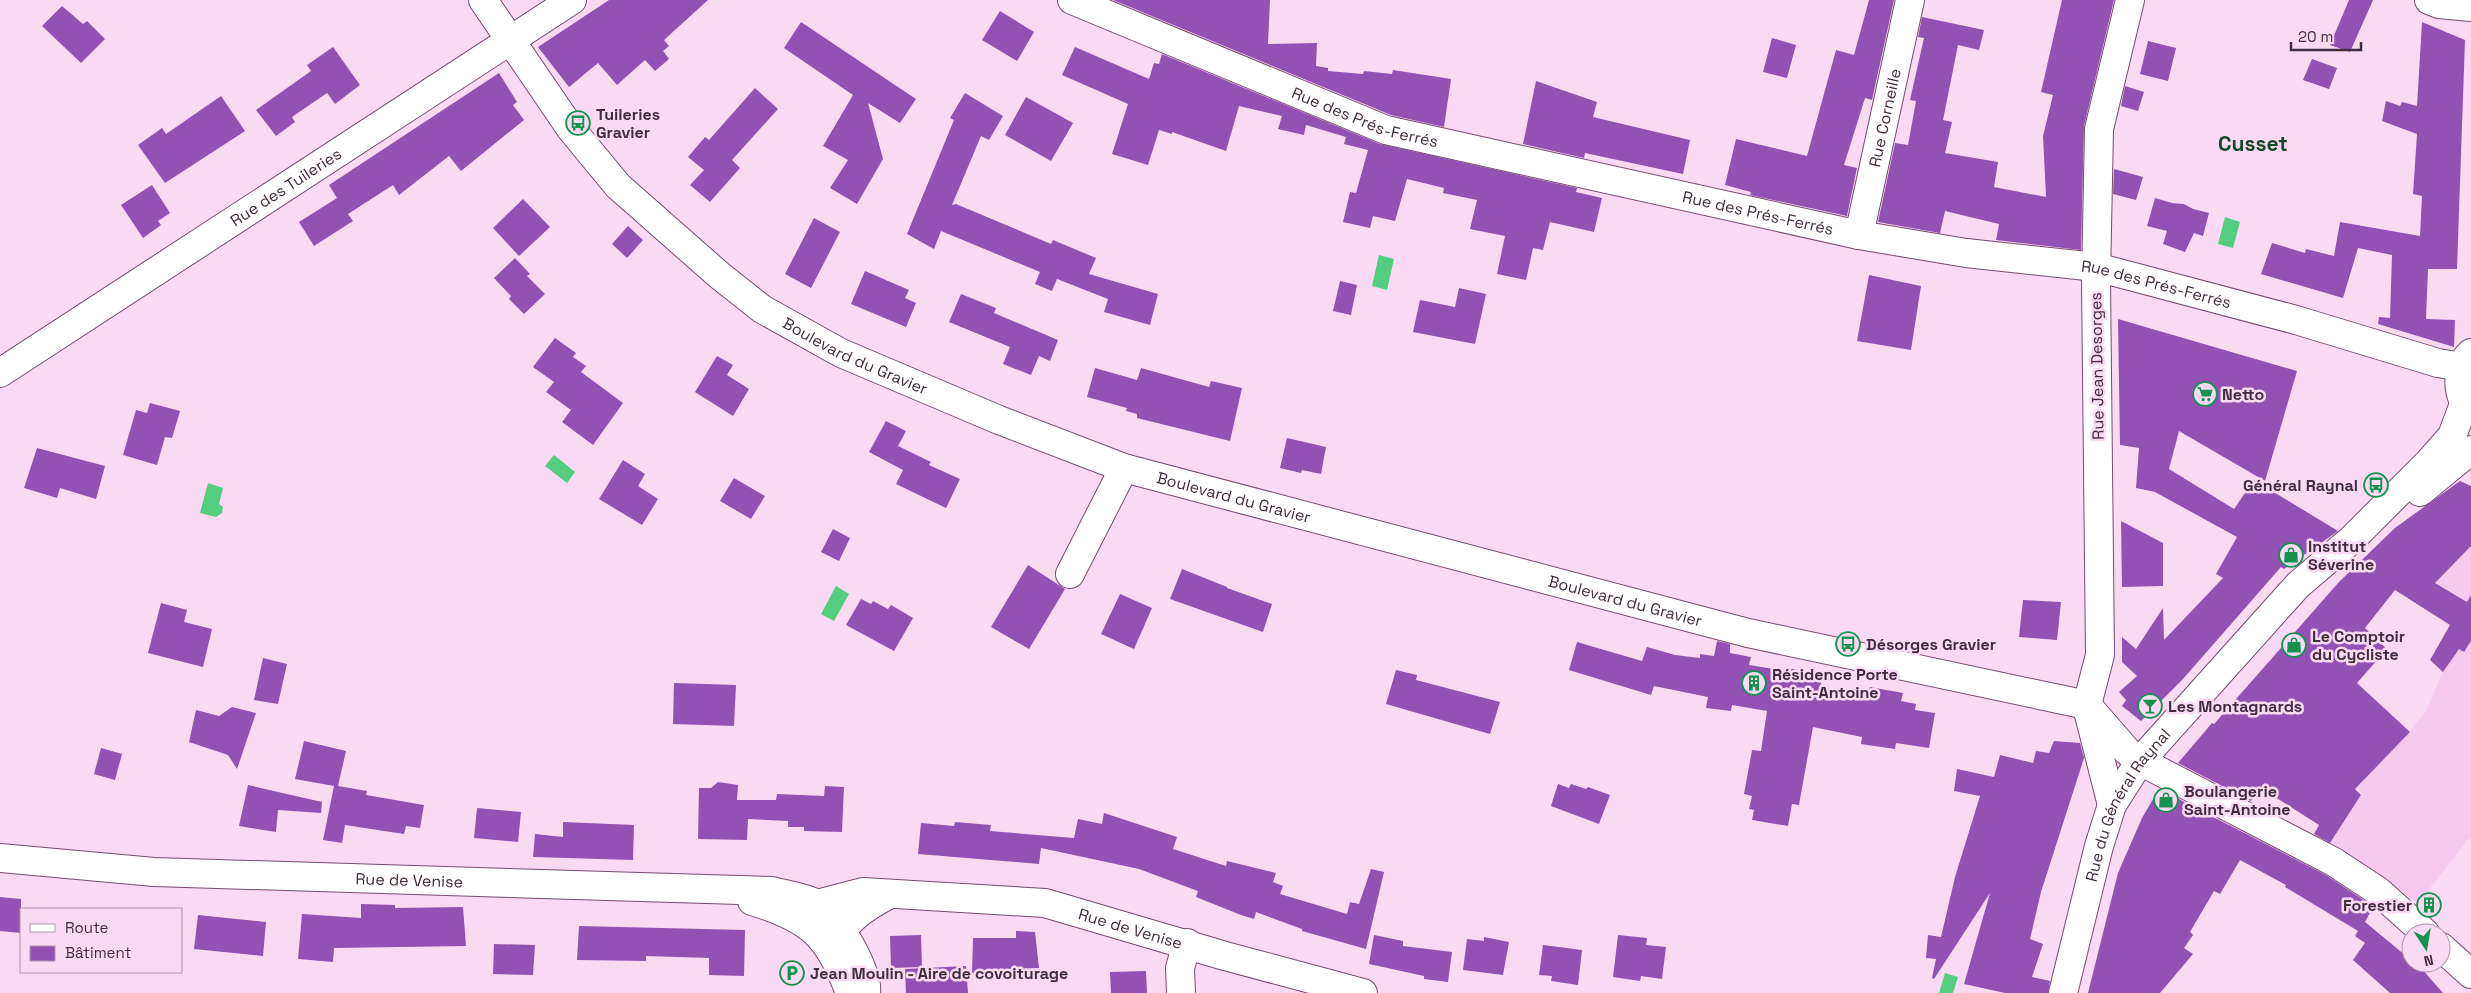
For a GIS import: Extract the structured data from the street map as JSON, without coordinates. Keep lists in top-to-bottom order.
{
  "streets": {
    "street": [
      "Rue des Prés-Ferrés",
      "Rue Corneille",
      "Rue des Tuileries",
      "Boulevard du Gravier",
      "Rue Jean Desorges",
      "Rue du Général Raynal",
      "Rue de Venise"
    ]
  },
  "crossings": [
    ["Rue des Prés-Ferrés", "Rue Corneille"],
    ["Rue des Prés-Ferrés", "Rue Jean Desorges"],
    ["Rue des Tuileries", "Boulevard du Gravier"],
    ["Boulevard du Gravier", "Rue Jean Desorges"]
  ],
  "districts": ["Cusset"],
  "places": {
    "bus stop": ["Tuileries Gravier", "Général Raynal", "Désorges Gravier"],
    "supermarket": ["Netto"],
    "shop": ["Institut Séverine", "Le Comptoir du Cycliste", "Boulangerie Saint-Antoine"],
    "building": ["Résidence Porte Saint-Antoine", "Forestier"],
    "bar": ["Les Montagnards"],
    "parking": ["Jean Moulin - Aire de covoiturage"]
  },
  "legend": ["Route", "Bâtiment"],
  "scale_bar": "20 m",
  "north": "bottom"
}
